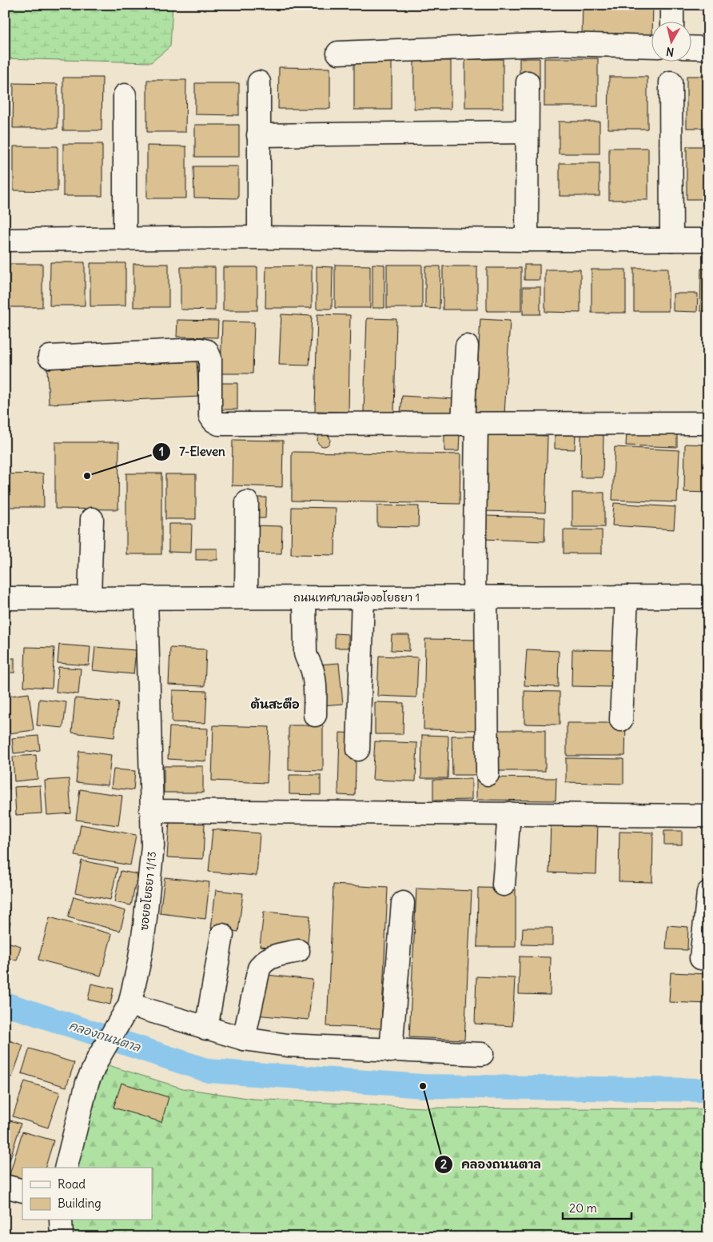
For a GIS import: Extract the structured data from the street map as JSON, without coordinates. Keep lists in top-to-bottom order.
{
  "streets": {
    "street": ["ถนนเทศบาลเมืองอโยธยา 1", "ซอยอโยธยา 1/13"]
  },
  "crossings": [
    ["ถนนเทศบาลเมืองอโยธยา 1", "ซอยอโยธยา 1/13"]
  ],
  "districts": ["ต้นสะตือ"],
  "water": ["คลองถนนตาล"],
  "places": ["7-Eleven", "คลองถนนตาล"],
  "legend": ["Road", "Building"],
  "scale_bar": "20 m",
  "north": "bottom"
}
